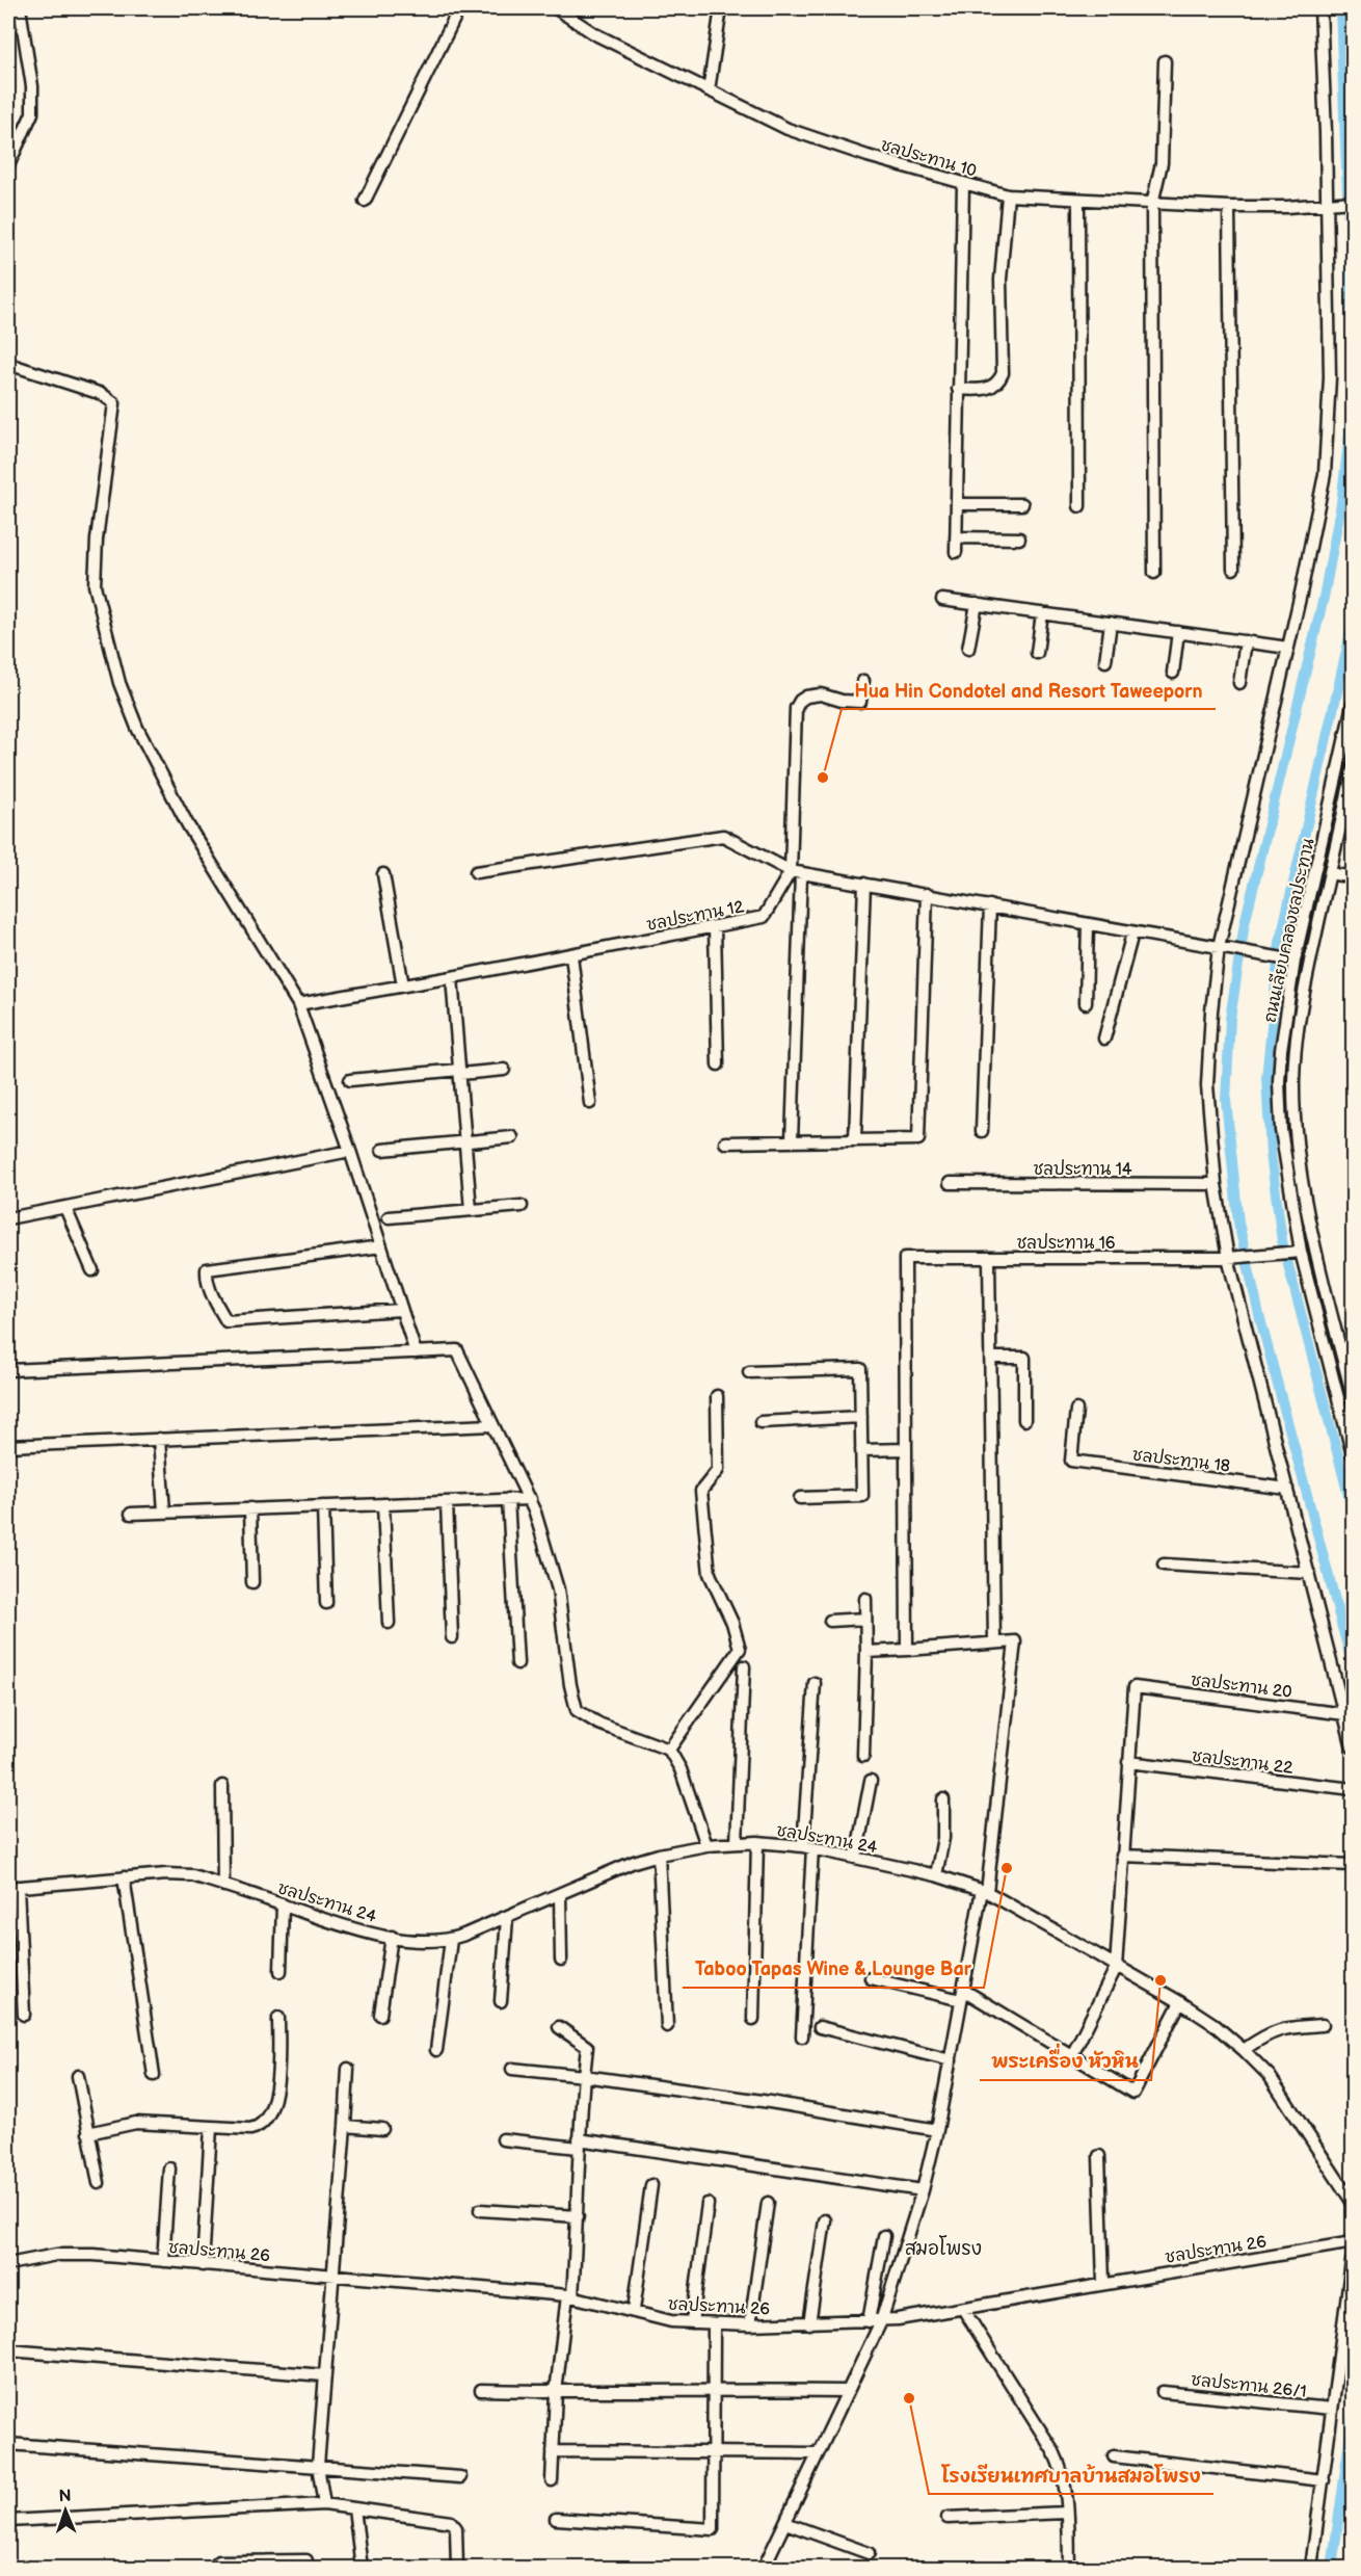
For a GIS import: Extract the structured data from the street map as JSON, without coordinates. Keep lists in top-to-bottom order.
{
  "streets": {
    "street": [
      "ชลประทาน 10",
      "ชลประทาน 12",
      "ถนนเลียบคลองชลประทาน",
      "ชลประทาน 14",
      "ชลประทาน 16",
      "ชลประทาน 18",
      "ชลประทาน 20",
      "ชลประทาน 22",
      "ชลประทาน 24",
      "ชลประทาน 26",
      "ชลประทาน 26/1"
    ]
  },
  "crossings": [
    ["ถนนเลียบคลองชลประทาน", "ชลประทาน 16"],
    ["ชลประทาน 20", "ชลประทาน 22"]
  ],
  "districts": ["สมอโพรง"],
  "places": [
    "Hua Hin Condotel and Resort Taweeporn",
    "Taboo Tapas Wine & Lounge Bar",
    "พระเครื่อง หัวหิน",
    "โรงเรียนเทศบาลบ้านสมอโพรง"
  ],
  "north": "top"
}
